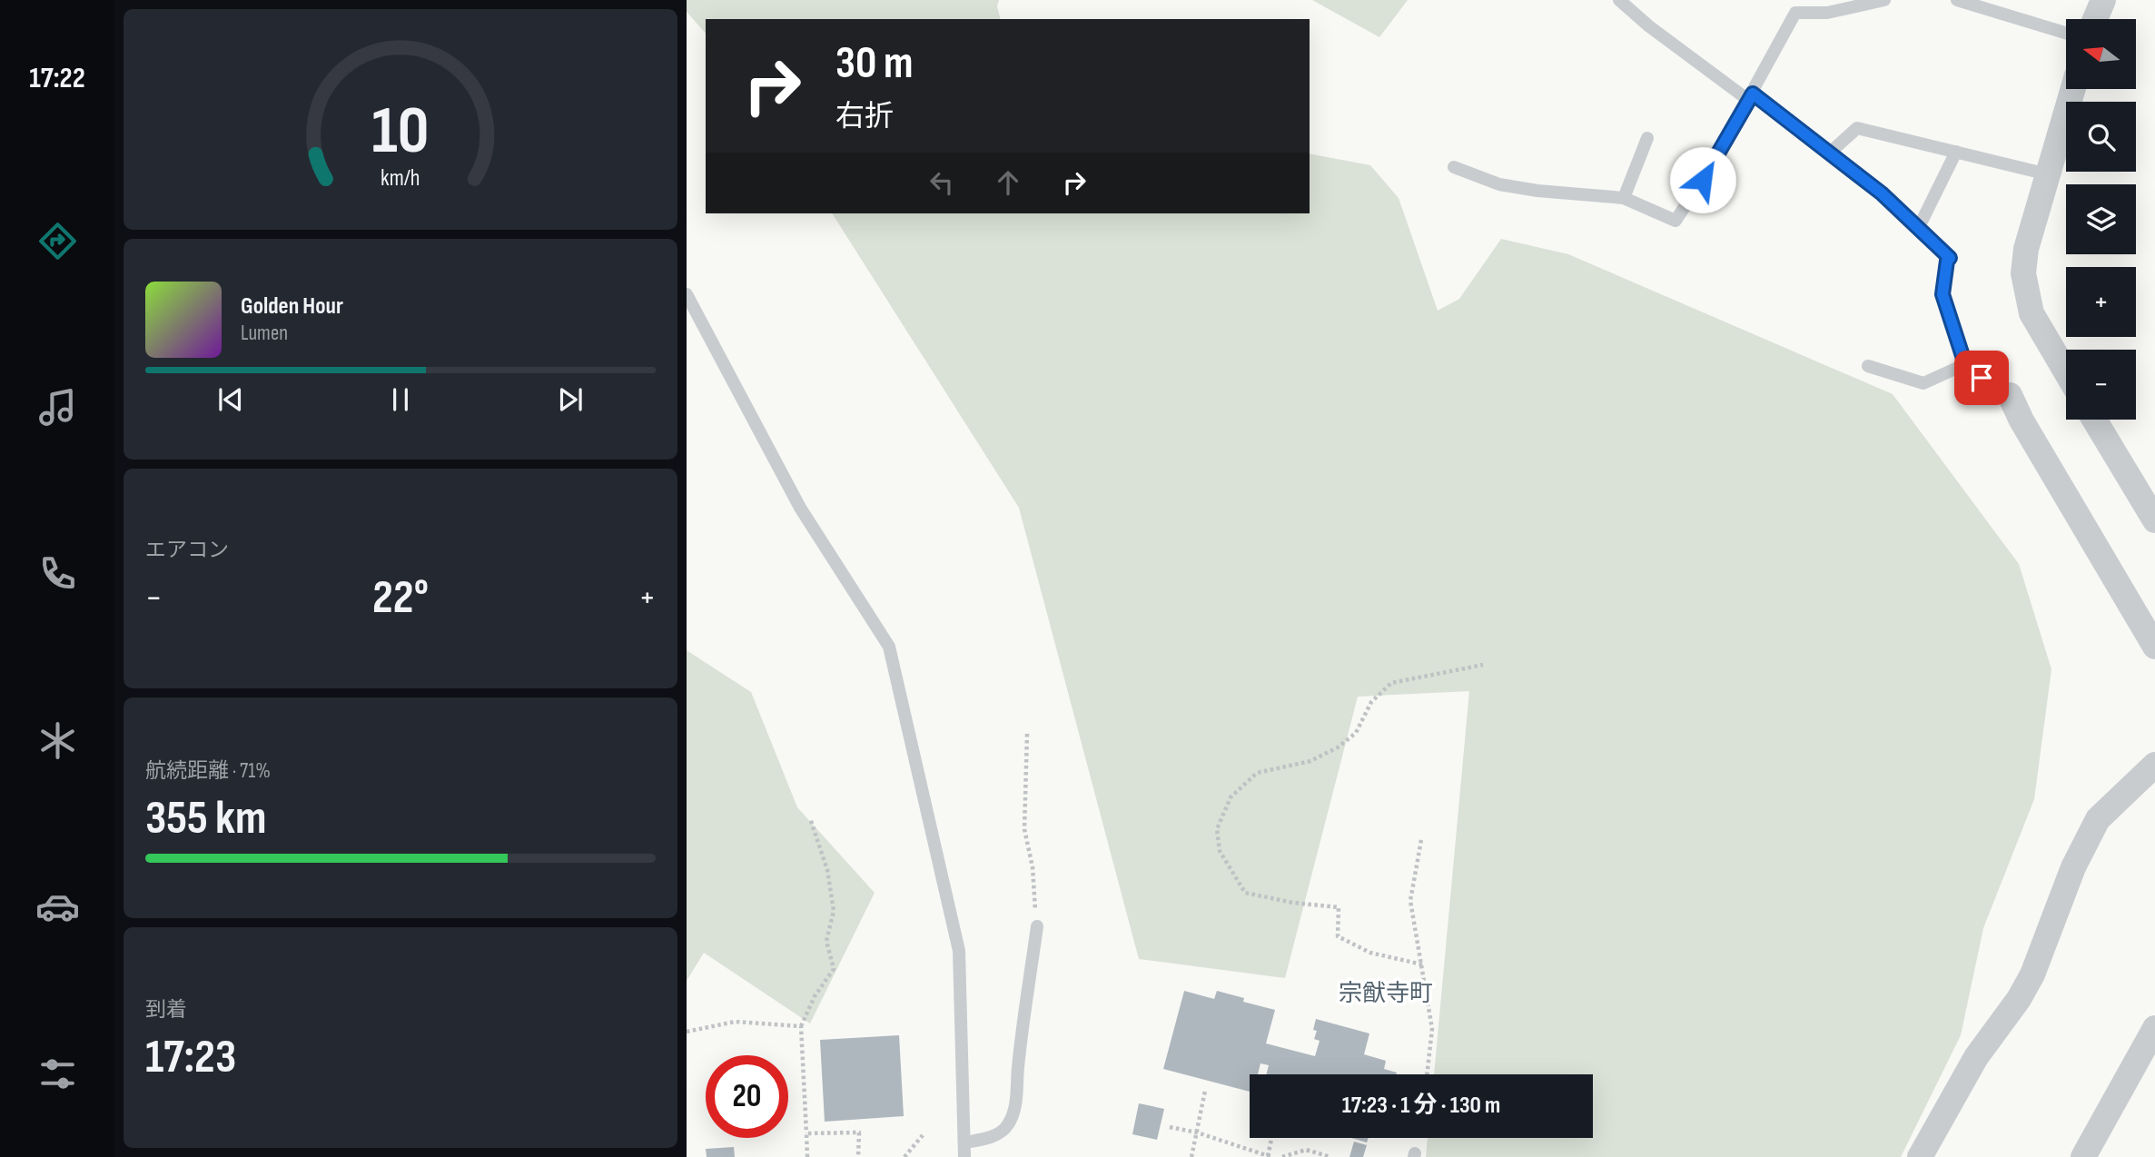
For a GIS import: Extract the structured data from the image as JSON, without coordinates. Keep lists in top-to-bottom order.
{
  "districts": ["宗猷寺町"],
  "north": "left",
  "page": {
    "tabs": "17:22",
    "map_buttons": ["+", "−"],
    "turn": ["30 m", "右折"],
    "song": ["Golden Hour", "Lumen"],
    "tile": [
      "エアコン",
      ["航続距離 · 71%", "355 km"],
      ["到着", "17:23"]
    ],
    "heat": ["−", "22°", "+"],
    "limit": "20",
    "trip": "17:23 · 1 分 · 130 m",
    "gauge": ["10", "km/h"]
  }
}
